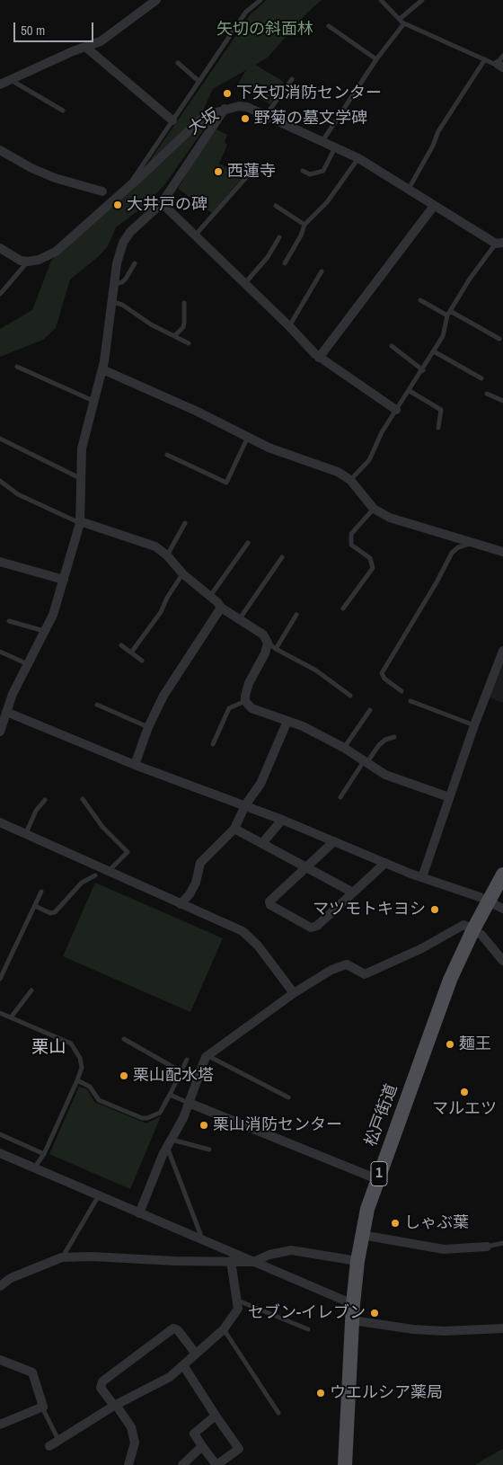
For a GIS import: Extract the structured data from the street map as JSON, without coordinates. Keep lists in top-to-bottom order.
{
  "streets": {
    "main road": ["松戸街道", "1"],
    "street": ["大坂"]
  },
  "districts": ["栗山"],
  "parks": ["矢切の斜面林"],
  "places": [
    "下矢切消防センター",
    "野菊の墓文学碑",
    "西蓮寺",
    "大井戸の碑",
    "マツモトキヨシ",
    "麺王",
    "栗山配水塔",
    "マルエツ",
    "栗山消防センター",
    "しゃぶ葉",
    "セブン-イレブン",
    "ウエルシア薬局"
  ],
  "scale_bar": "50 m"
}
